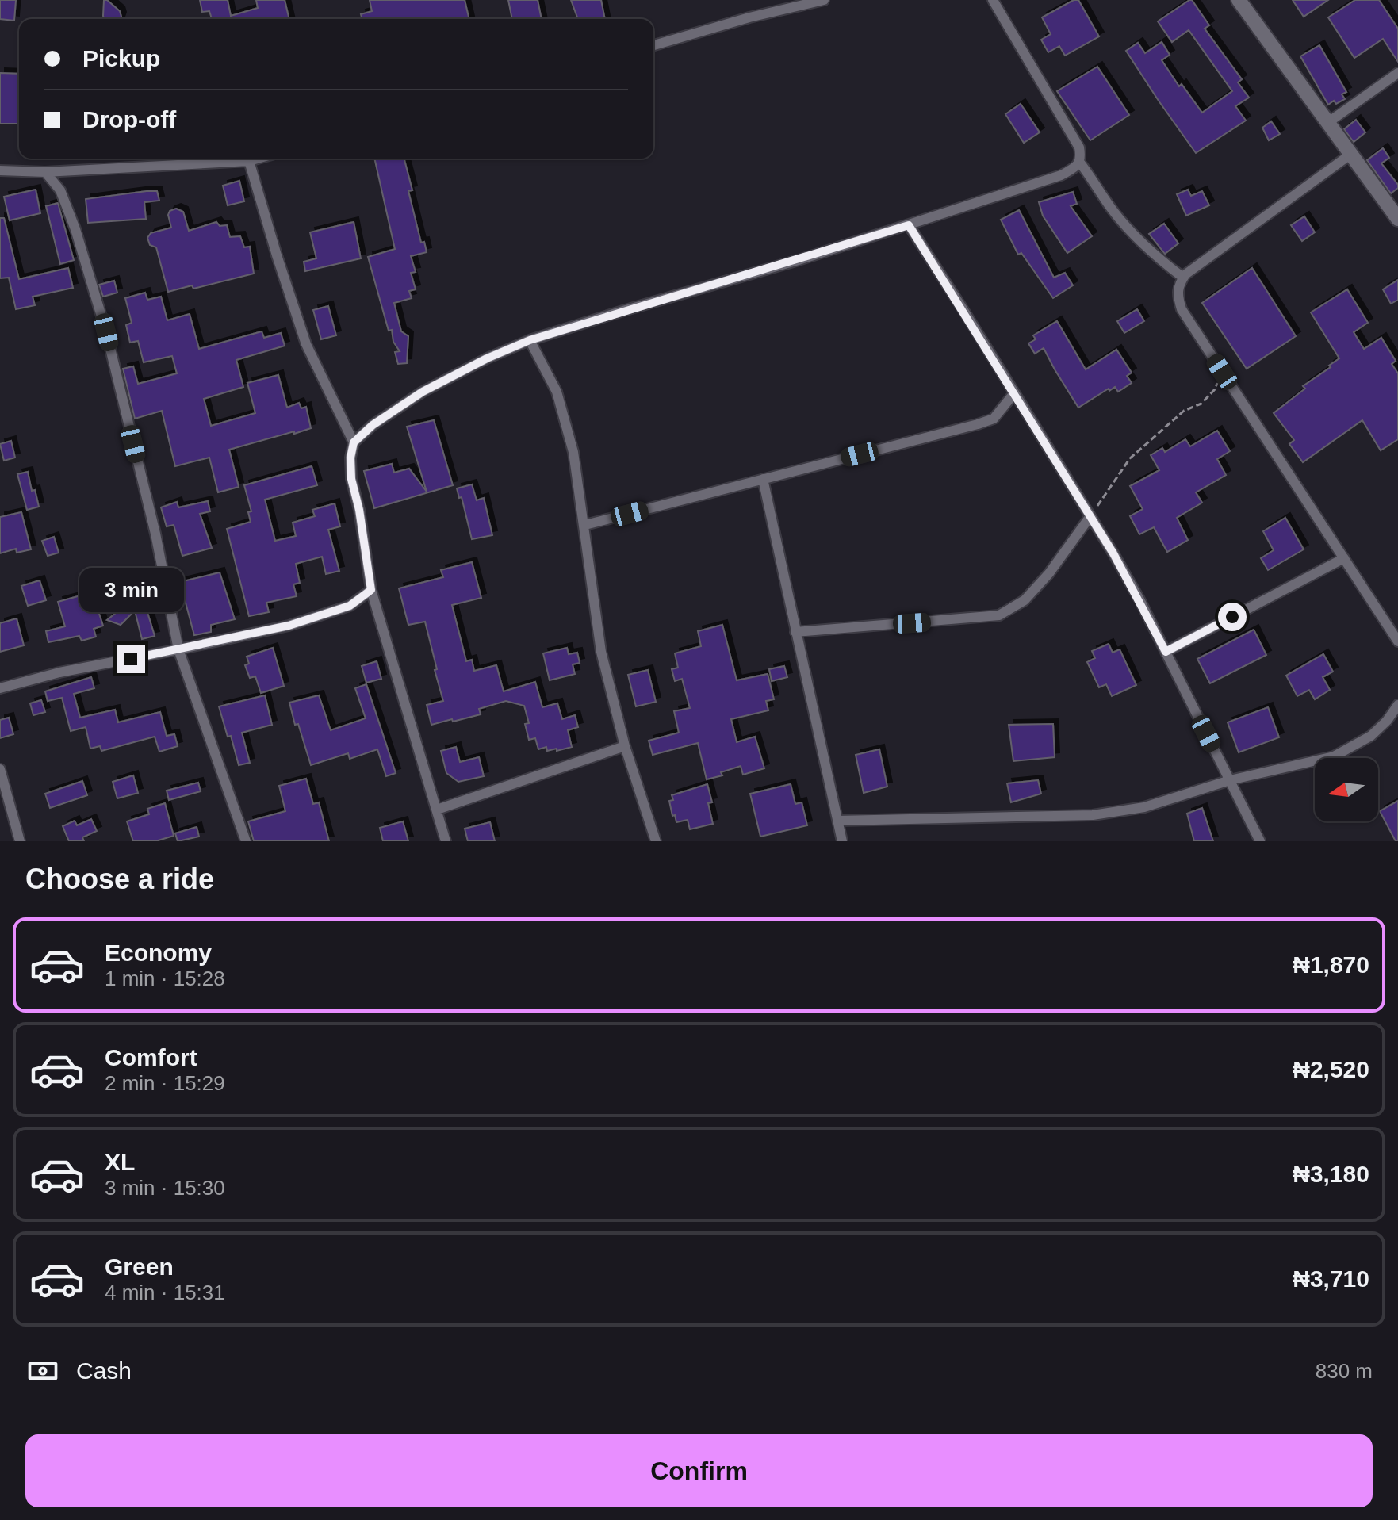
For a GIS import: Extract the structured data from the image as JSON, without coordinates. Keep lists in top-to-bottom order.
{
  "north": "left",
  "page": {
    "banner": ["Pickup", "Drop-off"],
    "bubble": "3 min",
    "heading": "Choose a ride",
    "list": [
      {
        "name": "Economy",
        "note": "1 min · 15:28",
        "value": "₦1,870"
      },
      {
        "name": "Comfort",
        "note": "2 min · 15:29",
        "value": "₦2,520"
      },
      {
        "name": "XL",
        "note": "3 min · 15:30",
        "value": "₦3,180"
      },
      {
        "name": "Green",
        "note": "4 min · 15:31",
        "value": "₦3,710"
      }
    ],
    "pay": ["Cash", "830 m"],
    "buttons": "Confirm"
  }
}
